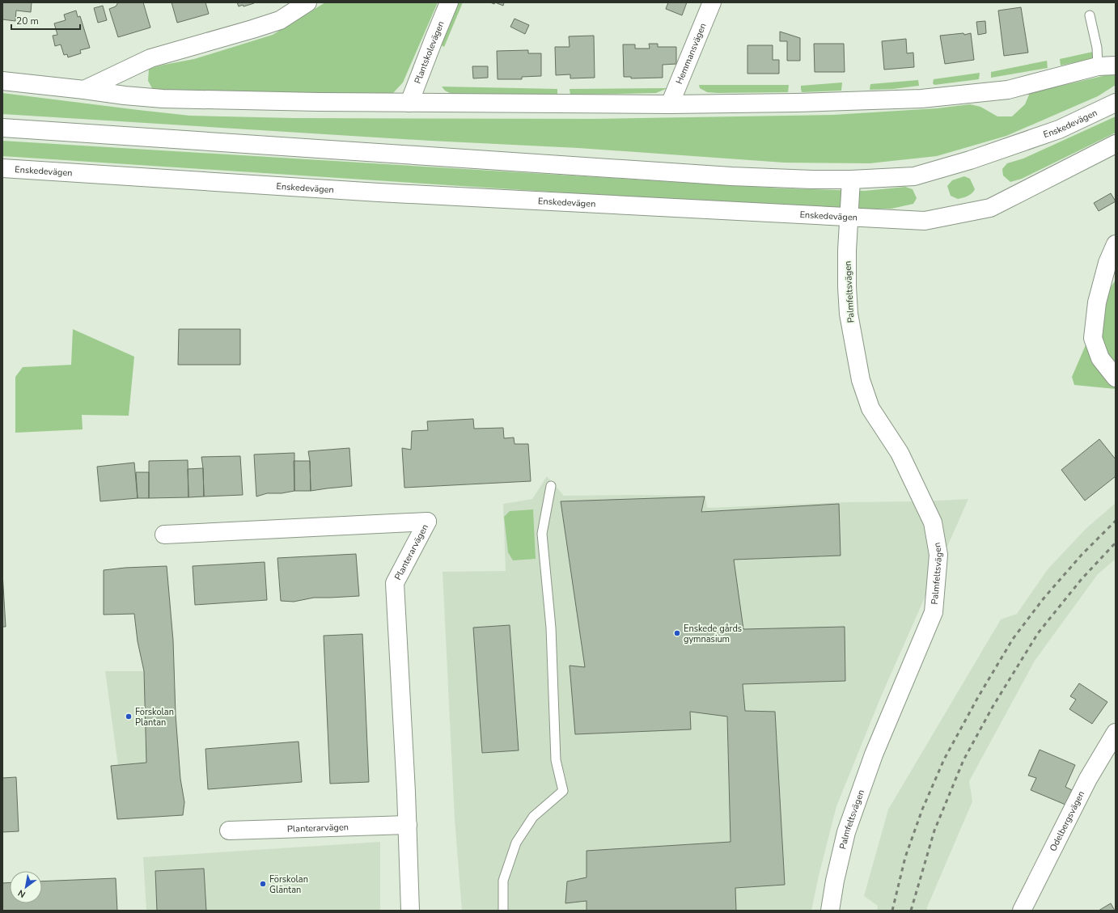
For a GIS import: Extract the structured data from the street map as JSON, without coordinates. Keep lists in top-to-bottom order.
{
  "streets": {
    "street": [
      "Plantskolevägen",
      "Hemmansvägen",
      "Enskedevägen",
      "Palmfeltsvägen",
      "Planterarvägen",
      "Odelbergsvägen"
    ]
  },
  "crossings": [
    ["Enskedevägen", "Palmfeltsvägen"]
  ],
  "places": ["Enskede gårds gymnasium", "Förskolan Plantan", "Förskolan Gläntan"],
  "scale_bar": "20 m",
  "north": "bottom left"
}
